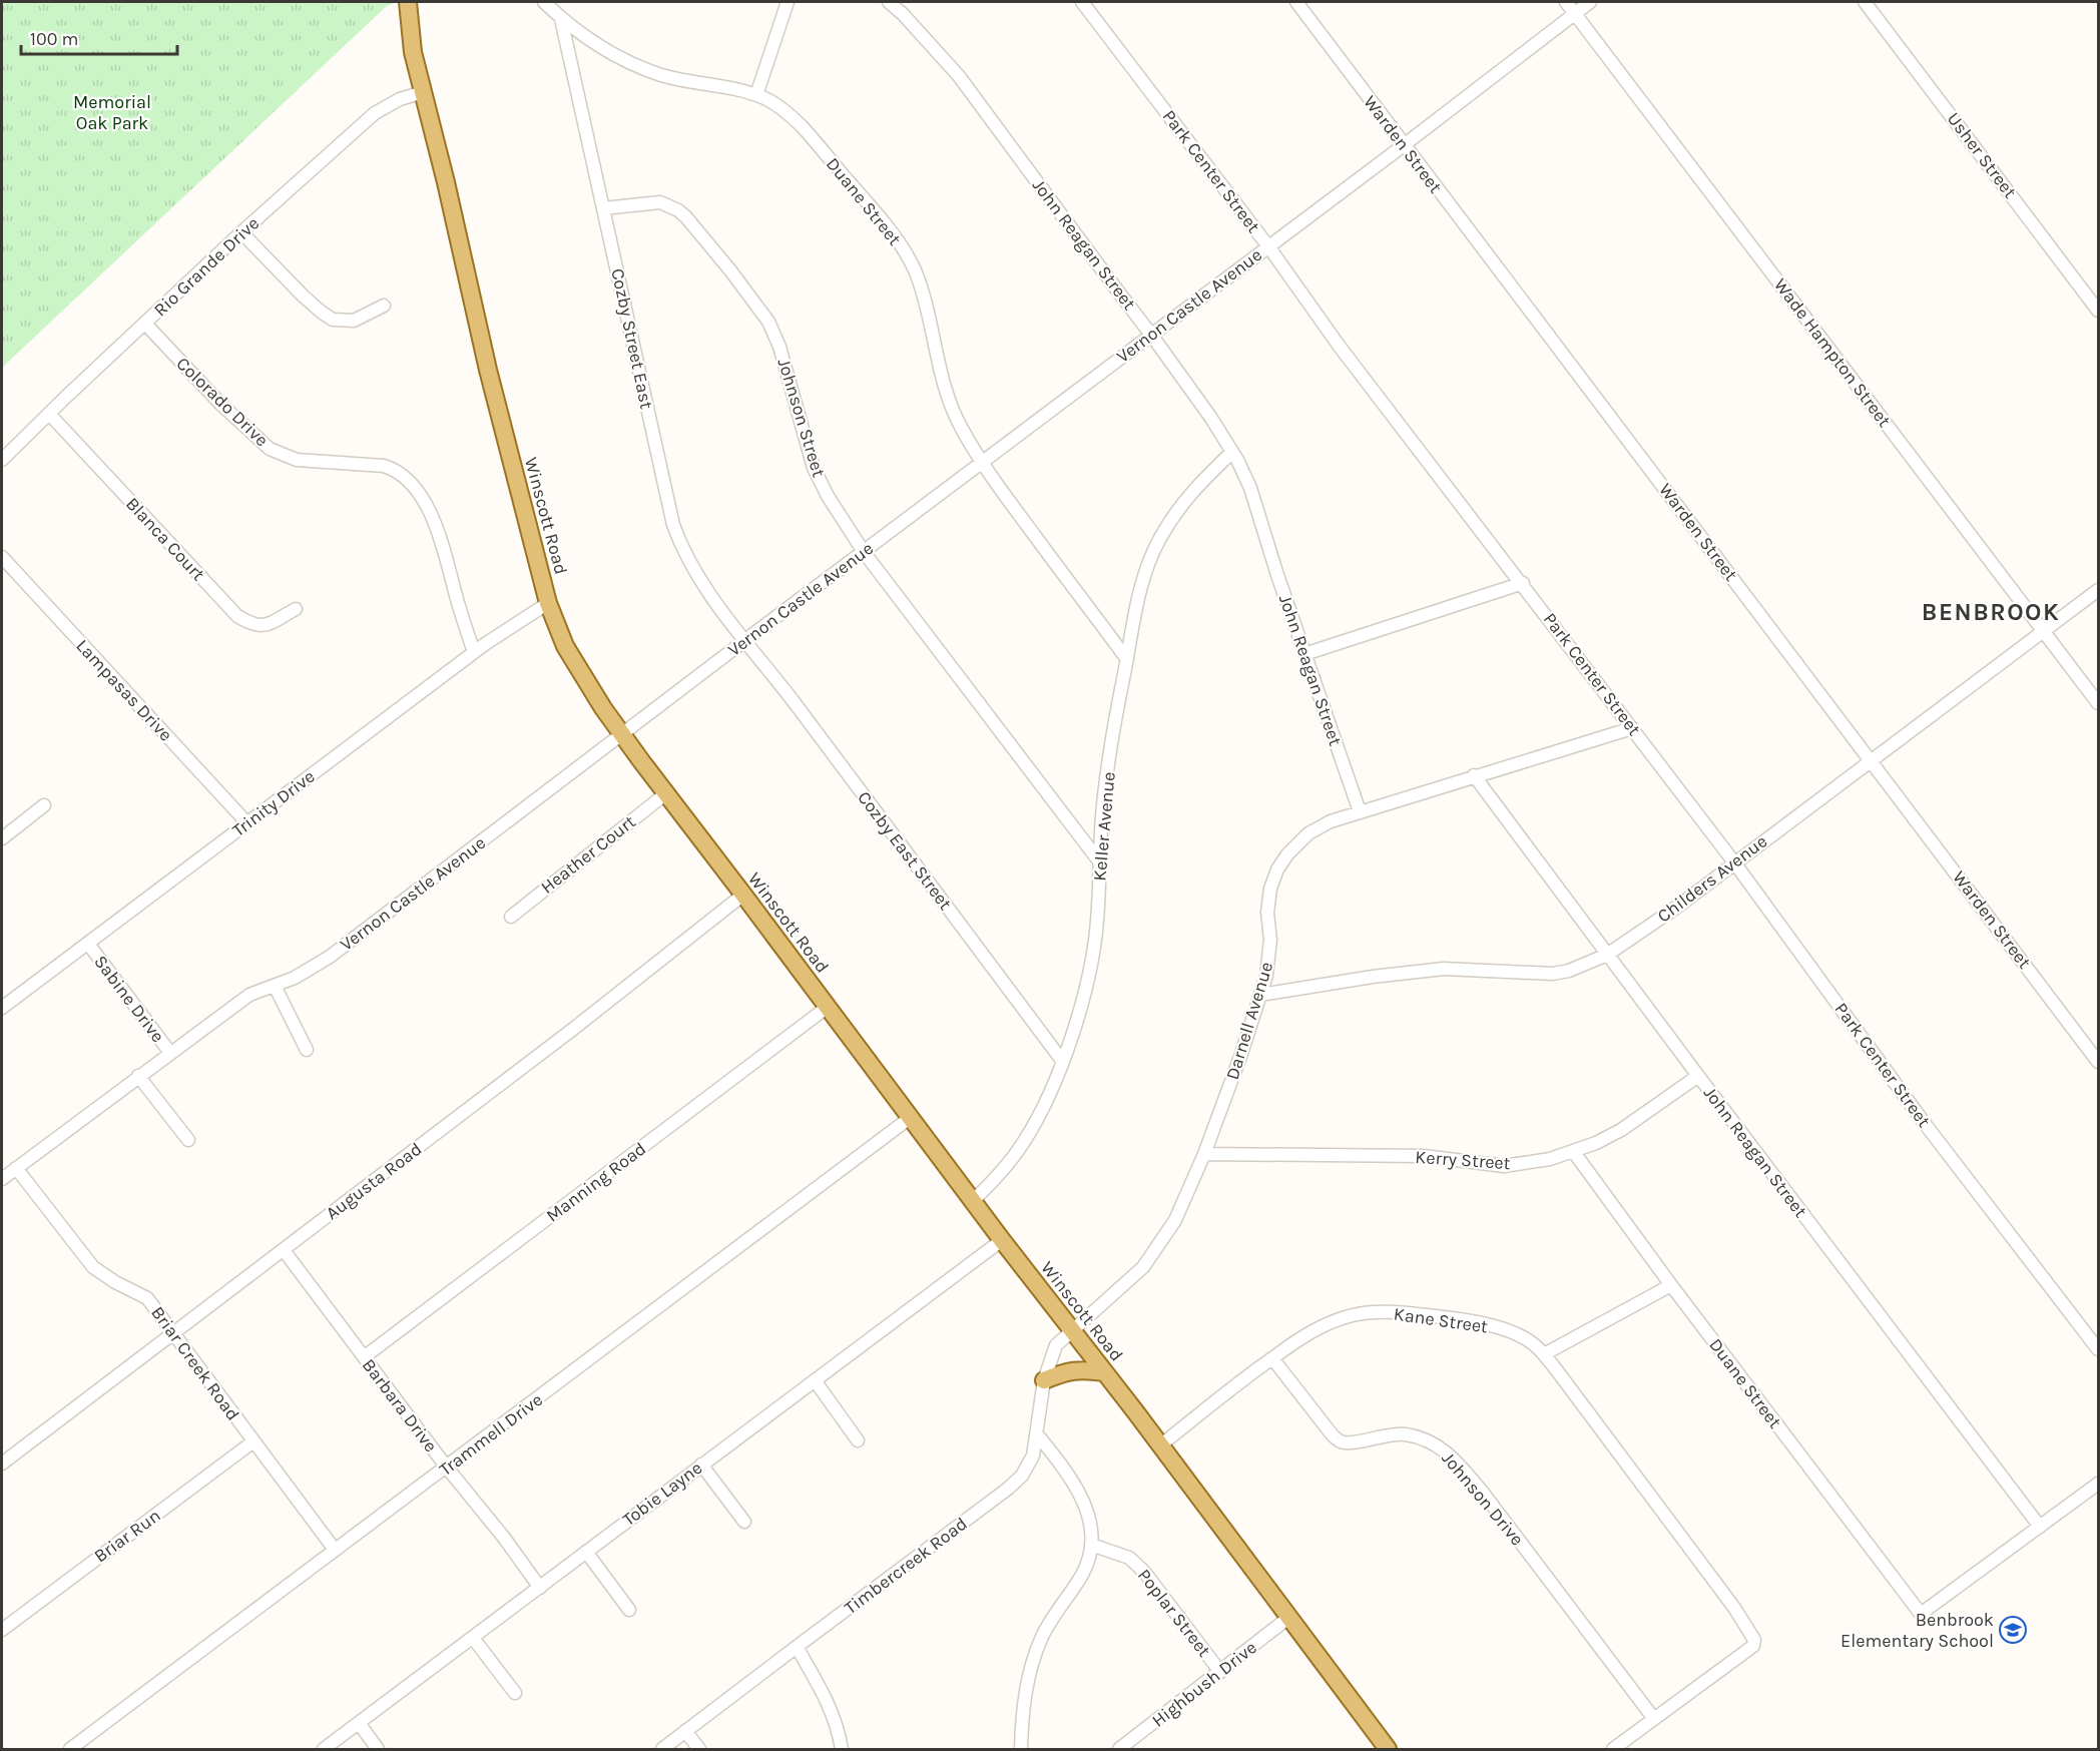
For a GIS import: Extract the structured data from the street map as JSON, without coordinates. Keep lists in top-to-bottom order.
{
  "streets": {
    "main road": ["Winscott Road"],
    "street": [
      "Warden Street",
      "Usher Street",
      "Park Center Street",
      "Duane Street",
      "John Reagan Street",
      "Rio Grande Drive",
      "Vernon Castle Avenue",
      "Cozby Street East",
      "Wade Hampton Street",
      "Colorado Drive",
      "Johnson Street",
      "Blanca Court",
      "Lampasas Drive",
      "Trinity Drive",
      "Keller Avenue",
      "Cozby East Street",
      "Heather Court",
      "Childers Avenue",
      "Sabine Drive",
      "Darnell Avenue",
      "Kerry Street",
      "Augusta Road",
      "Manning Road",
      "Kane Street",
      "Briar Creek Road",
      "Barbara Drive",
      "Trammell Drive",
      "Tobie Layne",
      "Johnson Drive",
      "Briar Run",
      "Timbercreek Road",
      "Poplar Street",
      "Highbush Drive"
    ]
  },
  "crossings": [
    ["Warden Street", "Vernon Castle Avenue"],
    ["Warden Street", "Childers Avenue"],
    ["Park Center Street", "Vernon Castle Avenue"],
    ["Park Center Street", "Childers Avenue"],
    ["Park Center Street", "Darnell Avenue"],
    ["Duane Street", "John Reagan Street"],
    ["Duane Street", "Vernon Castle Avenue"],
    ["Duane Street", "Cozby Street East"],
    ["Duane Street", "Keller Avenue"],
    ["Duane Street", "Kerry Street"],
    ["John Reagan Street", "Vernon Castle Avenue"],
    ["John Reagan Street", "Keller Avenue"],
    ["John Reagan Street", "Childers Avenue"],
    ["John Reagan Street", "Darnell Avenue"],
    ["John Reagan Street", "Kerry Street"],
    ["Rio Grande Drive", "Colorado Drive"],
    ["Rio Grande Drive", "Winscott Road"],
    ["Rio Grande Drive", "Blanca Court"],
    ["Vernon Castle Avenue", "Cozby Street East"],
    ["Vernon Castle Avenue", "Wade Hampton Street"],
    ["Vernon Castle Avenue", "Johnson Street"],
    ["Vernon Castle Avenue", "Winscott Road"],
    ["Vernon Castle Avenue", "Cozby East Street"],
    ["Vernon Castle Avenue", "Sabine Drive"],
    ["Vernon Castle Avenue", "Briar Creek Road"],
    ["Cozby Street East", "Johnson Street"],
    ["Cozby Street East", "Cozby East Street"],
    ["Wade Hampton Street", "Childers Avenue"],
    ["Colorado Drive", "Trinity Drive"],
    ["Johnson Street", "Keller Avenue"],
    ["Winscott Road", "Trinity Drive"],
    ["Winscott Road", "Keller Avenue"],
    ["Winscott Road", "Heather Court"],
    ["Winscott Road", "Darnell Avenue"],
    ["Winscott Road", "Augusta Road"],
    ["Winscott Road", "Manning Road"],
    ["Winscott Road", "Kane Street"],
    ["Winscott Road", "Trammell Drive"],
    ["Winscott Road", "Tobie Layne"],
    ["Winscott Road", "Timbercreek Road"],
    ["Winscott Road", "Highbush Drive"],
    ["Lampasas Drive", "Trinity Drive"],
    ["Trinity Drive", "Sabine Drive"],
    ["Keller Avenue", "Cozby East Street"],
    ["Childers Avenue", "Darnell Avenue"],
    ["Darnell Avenue", "Kerry Street"],
    ["Darnell Avenue", "Timbercreek Road"],
    ["Augusta Road", "Briar Creek Road"],
    ["Augusta Road", "Barbara Drive"],
    ["Manning Road", "Barbara Drive"],
    ["Kane Street", "Johnson Drive"],
    ["Briar Creek Road", "Trammell Drive"],
    ["Briar Creek Road", "Briar Run"],
    ["Barbara Drive", "Trammell Drive"],
    ["Barbara Drive", "Tobie Layne"],
    ["Poplar Street", "Highbush Drive"]
  ],
  "districts": ["BENBROOK"],
  "parks": ["Memorial Oak Park"],
  "places": {
    "school or university": ["Benbrook Elementary School"]
  },
  "scale_bar": "100 m"
}
